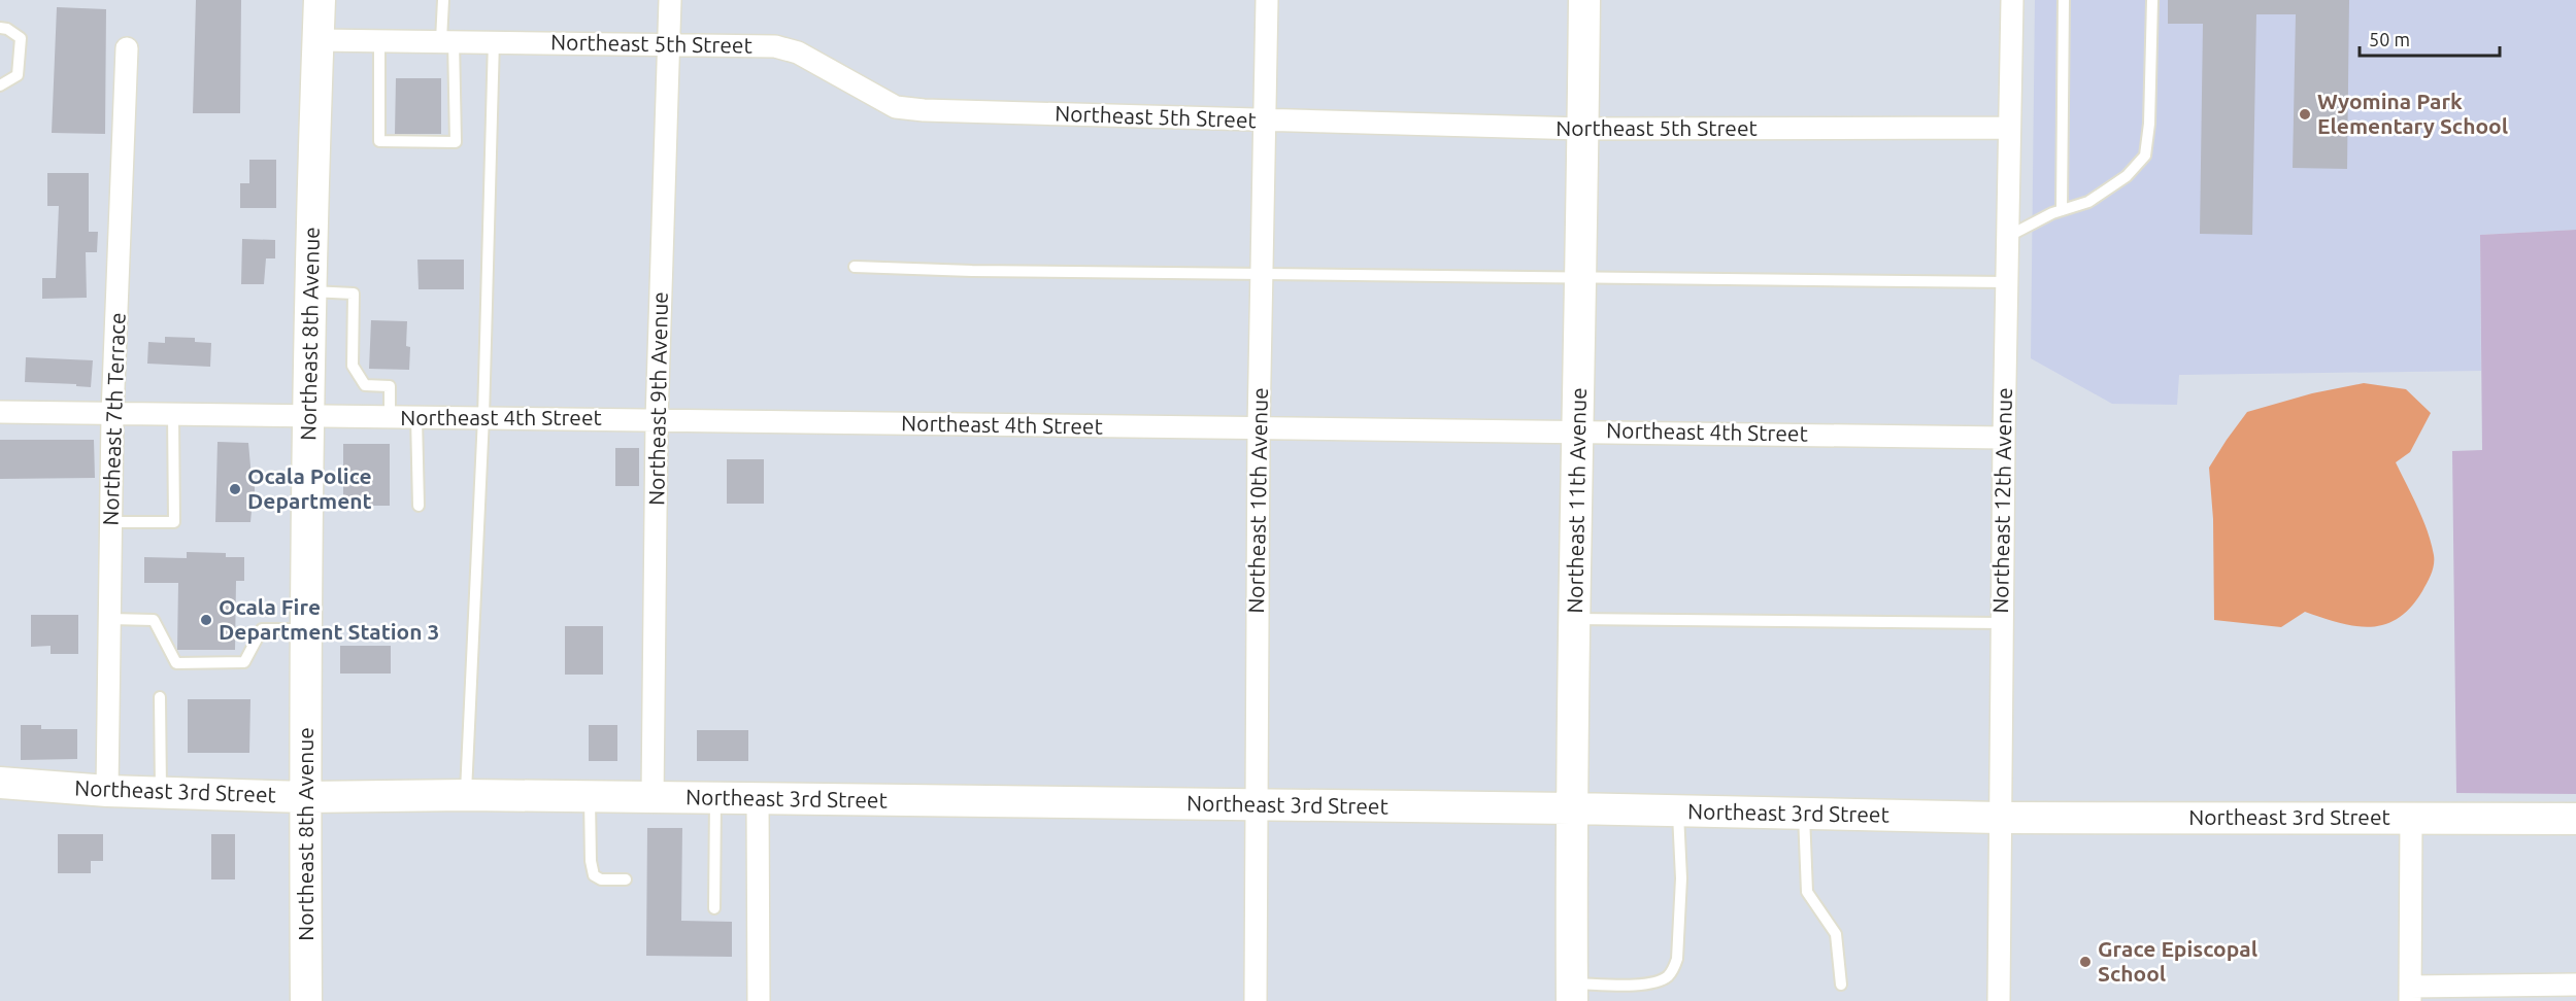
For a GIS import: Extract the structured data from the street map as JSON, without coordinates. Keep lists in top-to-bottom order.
{
  "streets": {
    "street": [
      "Northeast 5th Street",
      "Northeast 8th Avenue",
      "Northeast 9th Avenue",
      "Northeast 4th Street",
      "Northeast 7th Terrace",
      "Northeast 10th Avenue",
      "Northeast 11th Avenue",
      "Northeast 12th Avenue",
      "Northeast 3rd Street"
    ]
  },
  "crossings": [
    ["Northeast 5th Street", "Northeast 8th Avenue"],
    ["Northeast 5th Street", "Northeast 9th Avenue"],
    ["Northeast 5th Street", "Northeast 10th Avenue"],
    ["Northeast 5th Street", "Northeast 11th Avenue"],
    ["Northeast 5th Street", "Northeast 12th Avenue"],
    ["Northeast 8th Avenue", "Northeast 4th Street"],
    ["Northeast 8th Avenue", "Northeast 3rd Street"],
    ["Northeast 9th Avenue", "Northeast 4th Street"],
    ["Northeast 9th Avenue", "Northeast 3rd Street"],
    ["Northeast 4th Street", "Northeast 7th Terrace"],
    ["Northeast 4th Street", "Northeast 10th Avenue"],
    ["Northeast 4th Street", "Northeast 11th Avenue"],
    ["Northeast 4th Street", "Northeast 12th Avenue"],
    ["Northeast 7th Terrace", "Northeast 3rd Street"],
    ["Northeast 10th Avenue", "Northeast 3rd Street"],
    ["Northeast 11th Avenue", "Northeast 3rd Street"],
    ["Northeast 12th Avenue", "Northeast 3rd Street"]
  ],
  "places": [
    "Wyomina Park Elementary School",
    "Ocala Police Department",
    "Ocala Fire Department Station 3",
    "Grace Episcopal School"
  ],
  "scale_bar": "50 m"
}
